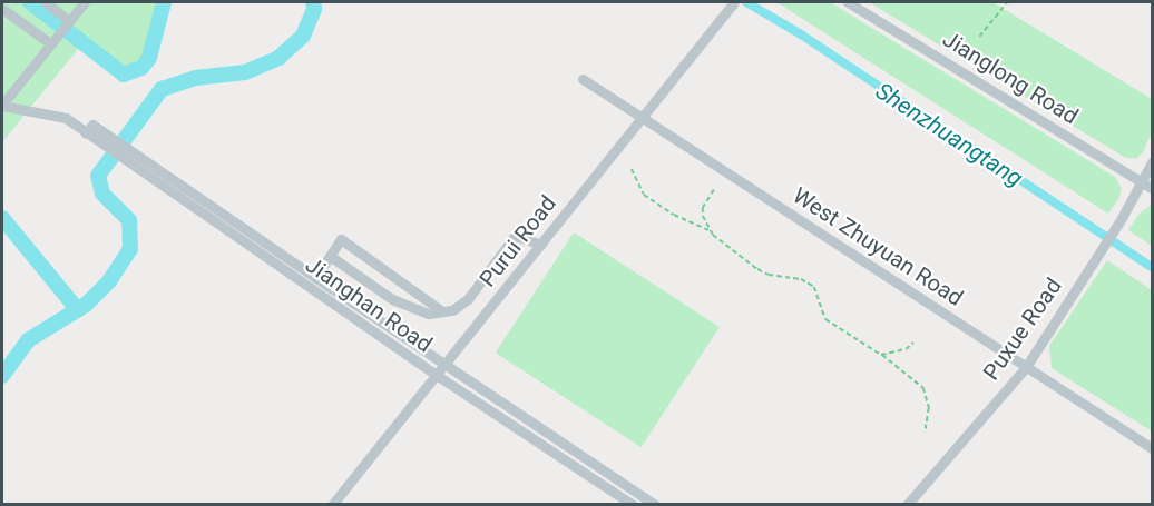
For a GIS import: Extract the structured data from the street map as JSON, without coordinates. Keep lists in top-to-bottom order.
{
  "streets": {
    "street": [
      "Jianglong Road",
      "Purui Road",
      "West Zhuyuan Road",
      "Jianghan Road",
      "Puxue Road"
    ]
  },
  "crossings": [
    ["Jianglong Road", "Puxue Road"],
    ["Purui Road", "West Zhuyuan Road"],
    ["Purui Road", "Jianghan Road"],
    ["West Zhuyuan Road", "Puxue Road"]
  ],
  "water": ["Shenzhuangtang"]
}
